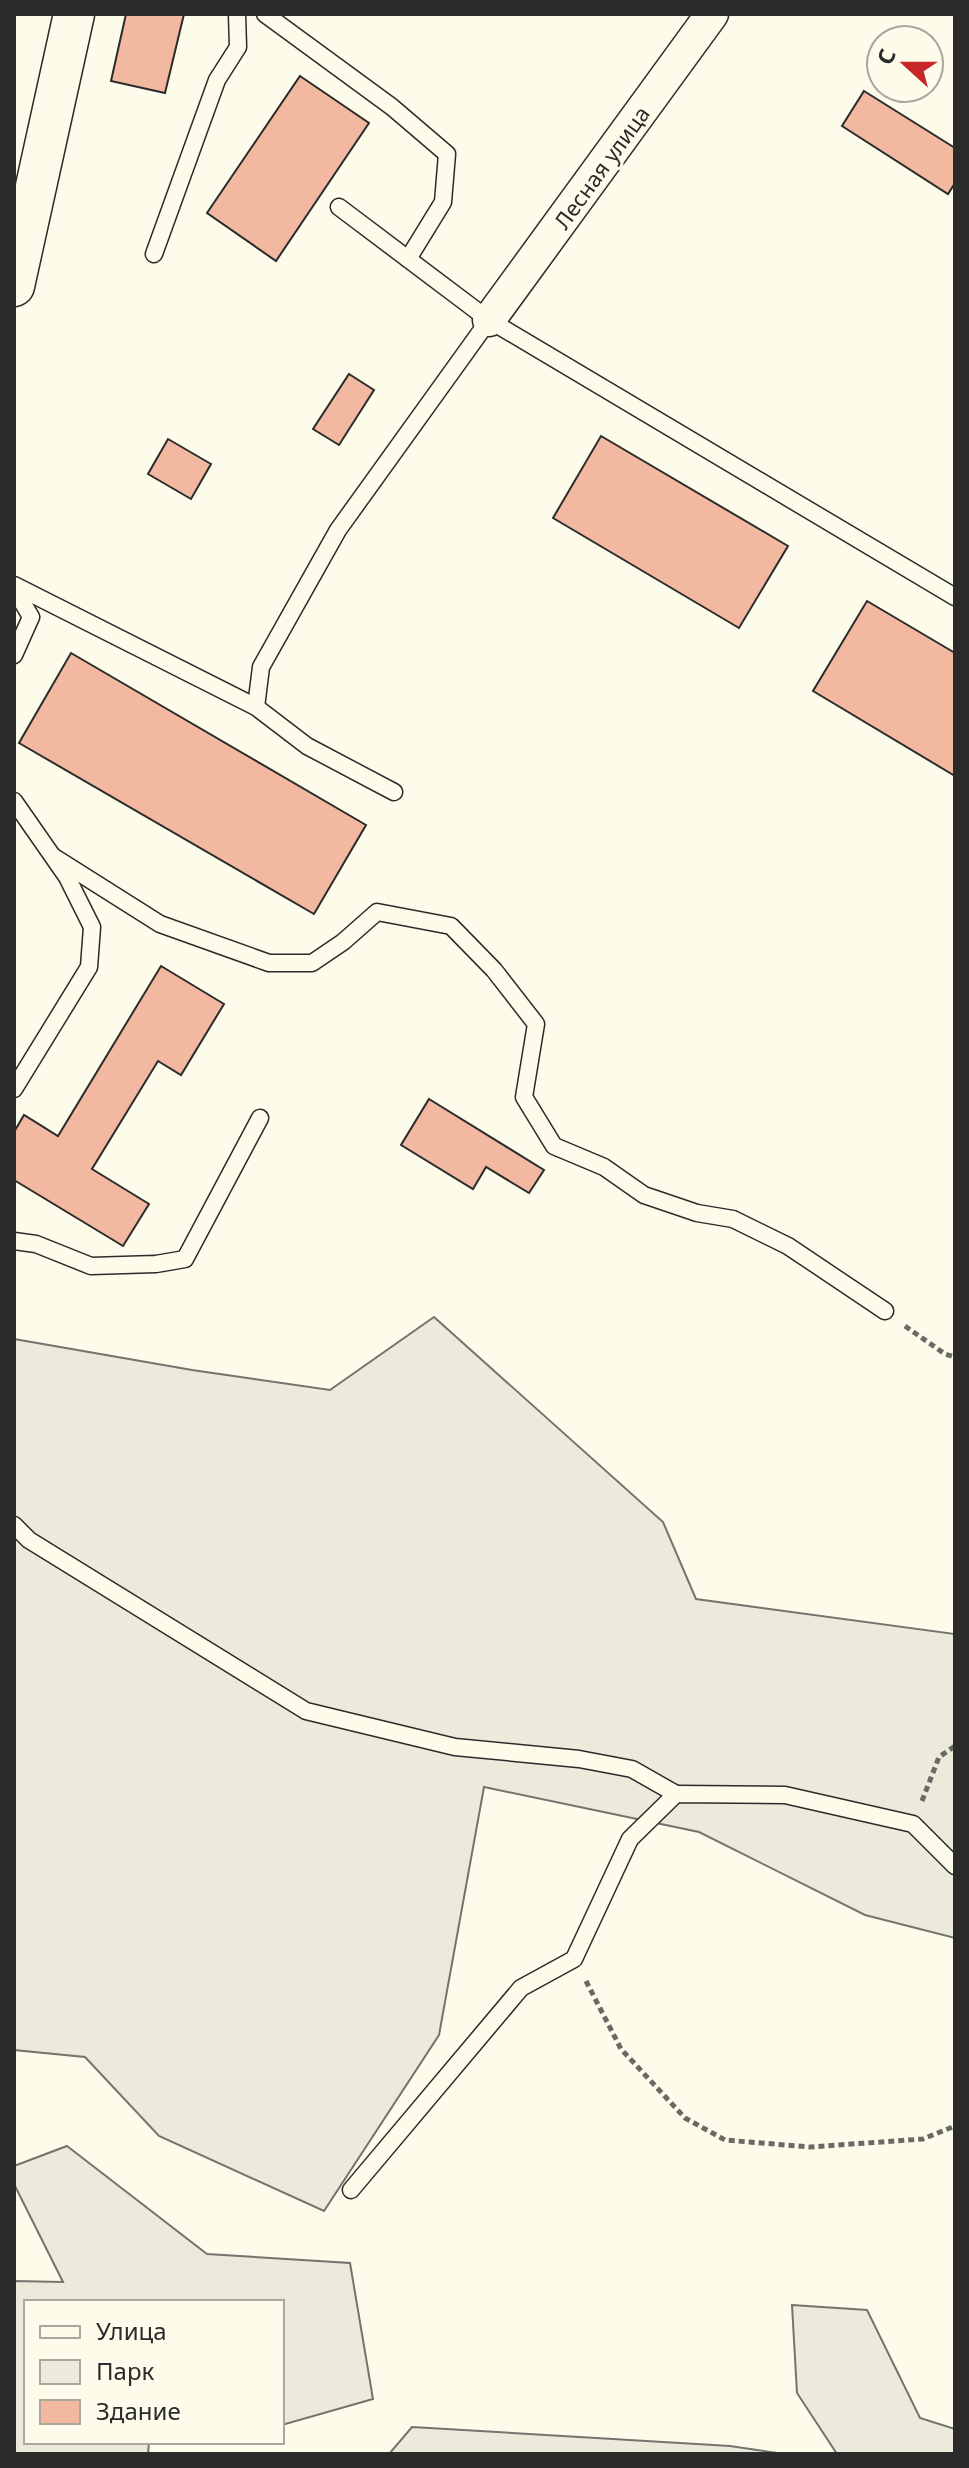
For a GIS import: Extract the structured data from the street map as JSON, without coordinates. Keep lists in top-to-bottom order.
{
  "streets": {
    "street": ["Лесная улица"]
  },
  "legend": ["Улица", "Парк", "Здание"],
  "north": "left"
}
